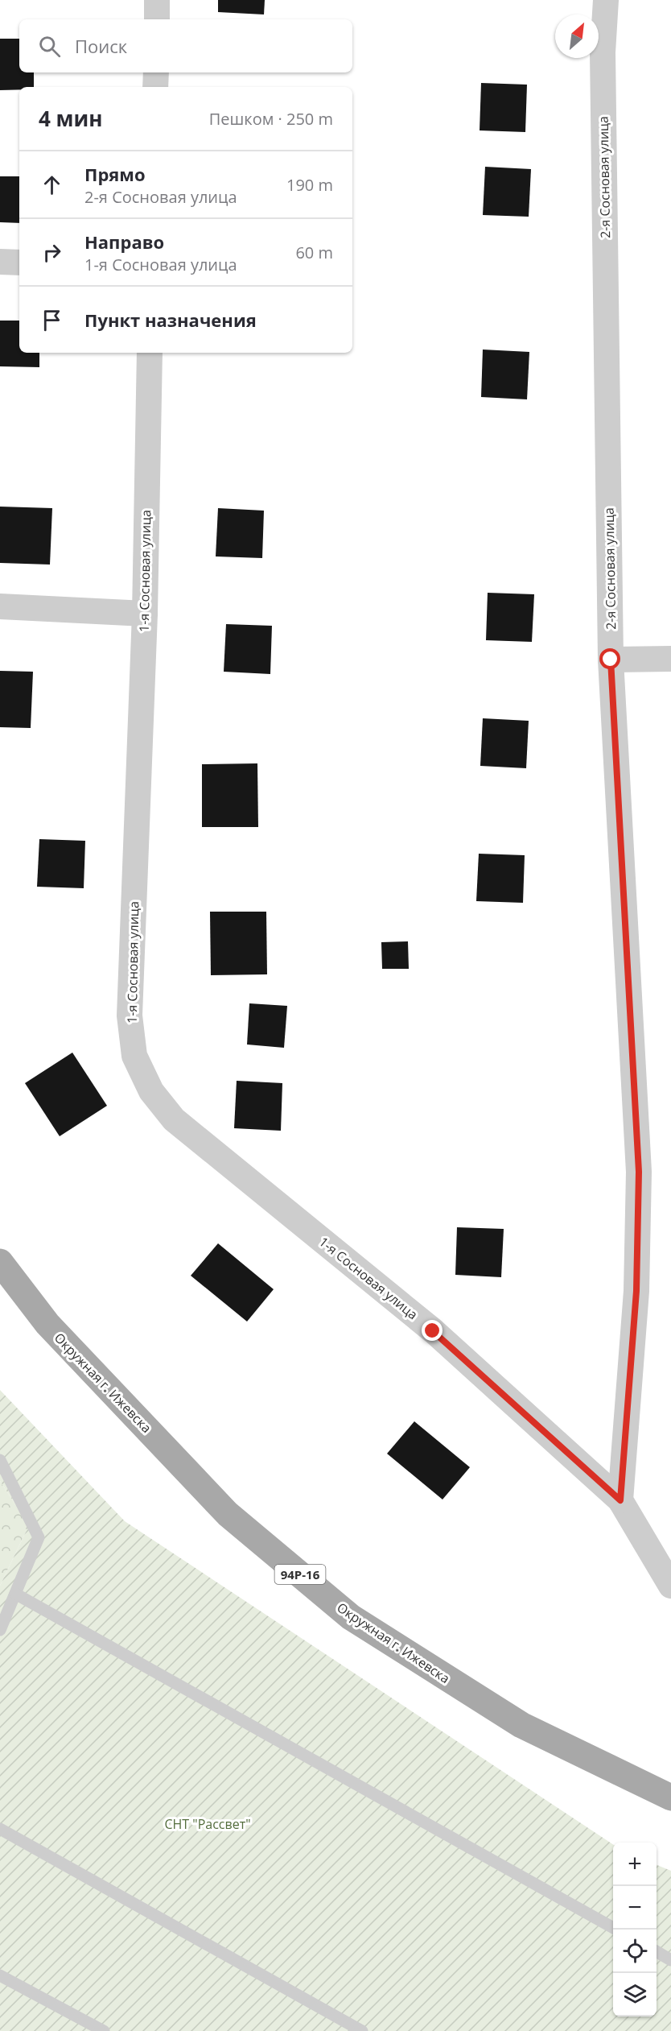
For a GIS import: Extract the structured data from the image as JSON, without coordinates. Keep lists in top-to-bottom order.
{
  "streets": {
    "main road": ["Окружная г. Ижевска", "94Р-16"],
    "street": ["2-я Сосновая улица", "1-я Сосновая улица"]
  },
  "crossings": [
    ["2-я Сосновая улица", "1-я Сосновая улица"]
  ],
  "parks": ["СНТ \"Рассвет\""],
  "north": "top right",
  "page": {
    "search": "Поиск",
    "heading": ["4 мин", "Пешком · 250 m"],
    "list": [
      ["Прямо", "2-я Сосновая улица", "190 m"],
      ["Направо", "1-я Сосновая улица", "60 m"],
      "Пункт назначения"
    ],
    "map_buttons": ["+", "−"]
  }
}
